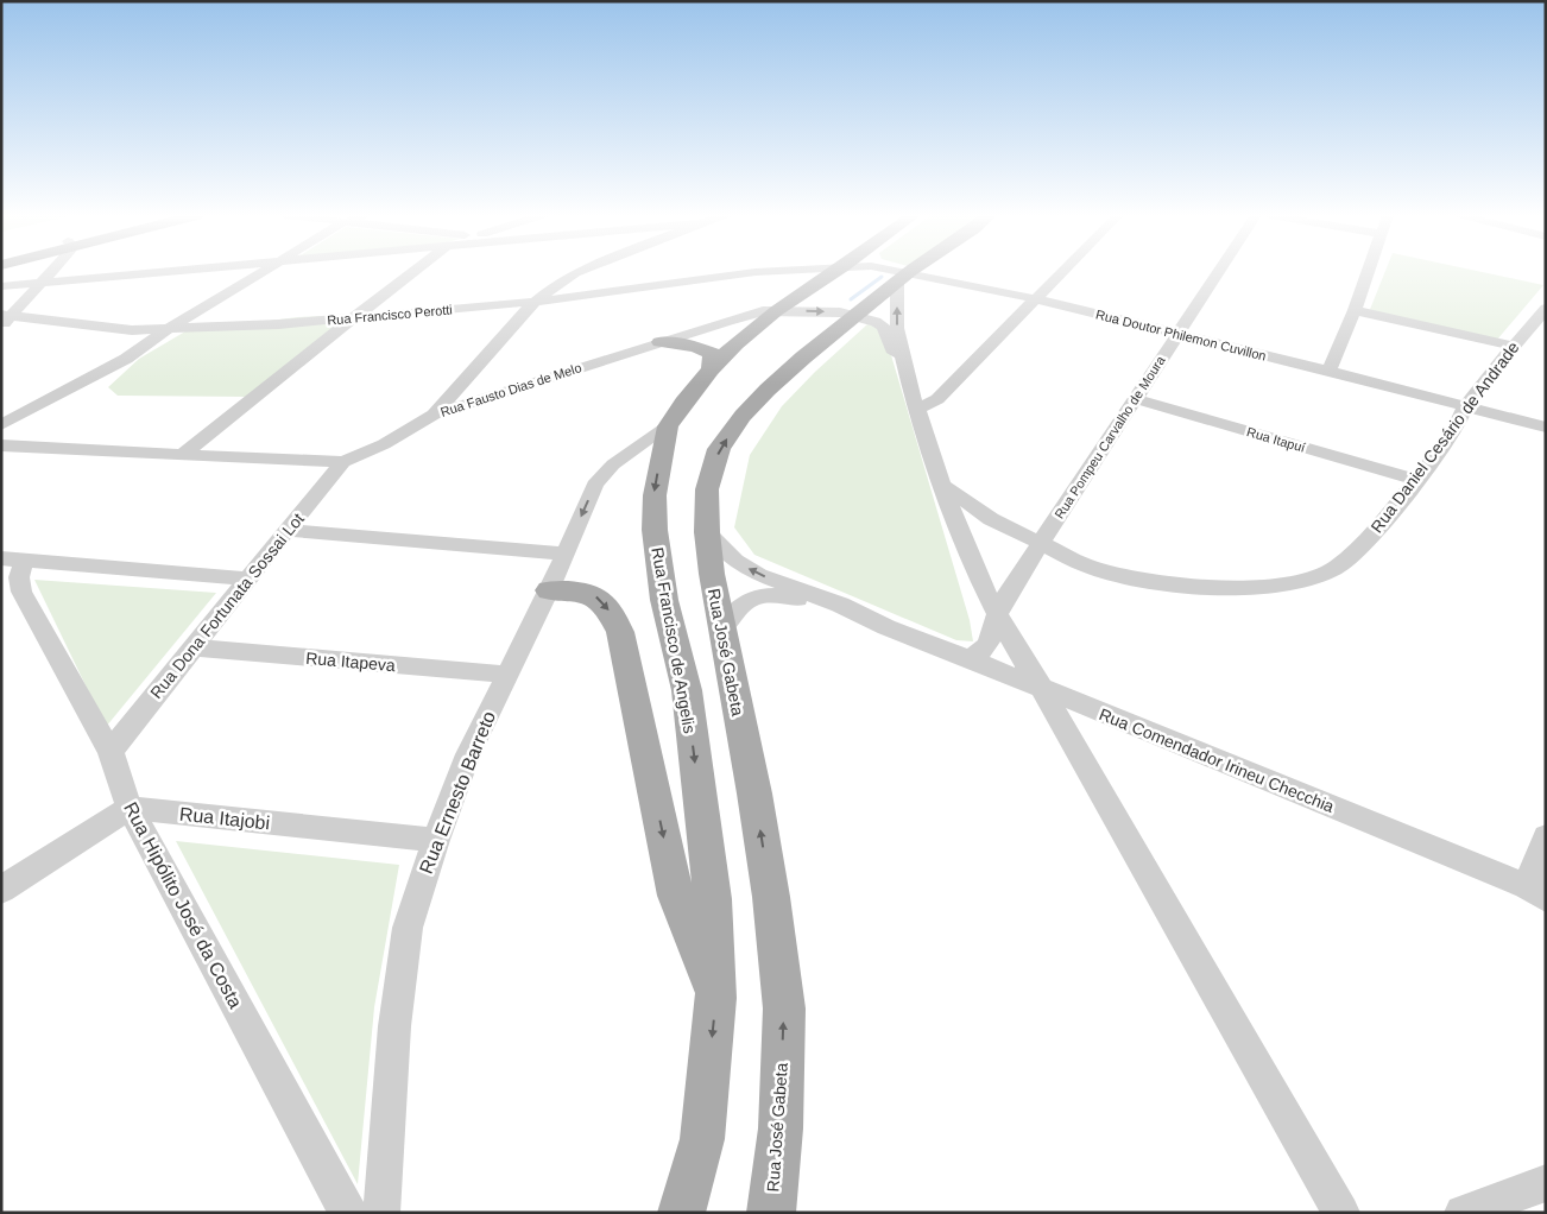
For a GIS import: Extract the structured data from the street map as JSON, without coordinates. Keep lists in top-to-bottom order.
{
  "streets": {
    "main road": ["Rua Francisco de Angelis", "Rua José Gabeta"],
    "street": [
      "Rua Francisco Perotti",
      "Rua Doutor Philemon Cuvillon",
      "Rua Fausto Dias de Melo",
      "Rua Pompeu Carvalho de Moura",
      "Rua Daniel Cesário de Andrade",
      "Rua Itapuí",
      "Rua Dona Fortunata Sossai Lot",
      "Rua Itapeva",
      "Rua Comendador Irineu Checchia",
      "Rua Ernesto Barreto",
      "Rua Itajobi",
      "Rua Hipólito José da Costa"
    ]
  },
  "crossings": [
    ["Rua Doutor Philemon Cuvillon", "Rua Pompeu Carvalho de Moura"],
    ["Rua Doutor Philemon Cuvillon", "Rua Daniel Cesário de Andrade"],
    ["Rua Doutor Philemon Cuvillon", "Rua José Gabeta"],
    ["Rua Fausto Dias de Melo", "Rua Dona Fortunata Sossai Lot"],
    ["Rua Fausto Dias de Melo", "Rua Francisco de Angelis"],
    ["Rua Fausto Dias de Melo", "Rua José Gabeta"],
    ["Rua Pompeu Carvalho de Moura", "Rua Daniel Cesário de Andrade"],
    ["Rua Pompeu Carvalho de Moura", "Rua Itapuí"],
    ["Rua Pompeu Carvalho de Moura", "Rua Comendador Irineu Checchia"],
    ["Rua Daniel Cesário de Andrade", "Rua Itapuí"],
    ["Rua Dona Fortunata Sossai Lot", "Rua Itapeva"],
    ["Rua Dona Fortunata Sossai Lot", "Rua Hipólito José da Costa"],
    ["Rua Francisco de Angelis", "Rua Ernesto Barreto"],
    ["Rua José Gabeta", "Rua Comendador Irineu Checchia"],
    ["Rua Itapeva", "Rua Ernesto Barreto"],
    ["Rua Ernesto Barreto", "Rua Itajobi"],
    ["Rua Itajobi", "Rua Hipólito José da Costa"]
  ],
  "one_way": ["Rua Francisco de Angelis", "Rua José Gabeta"]
}
